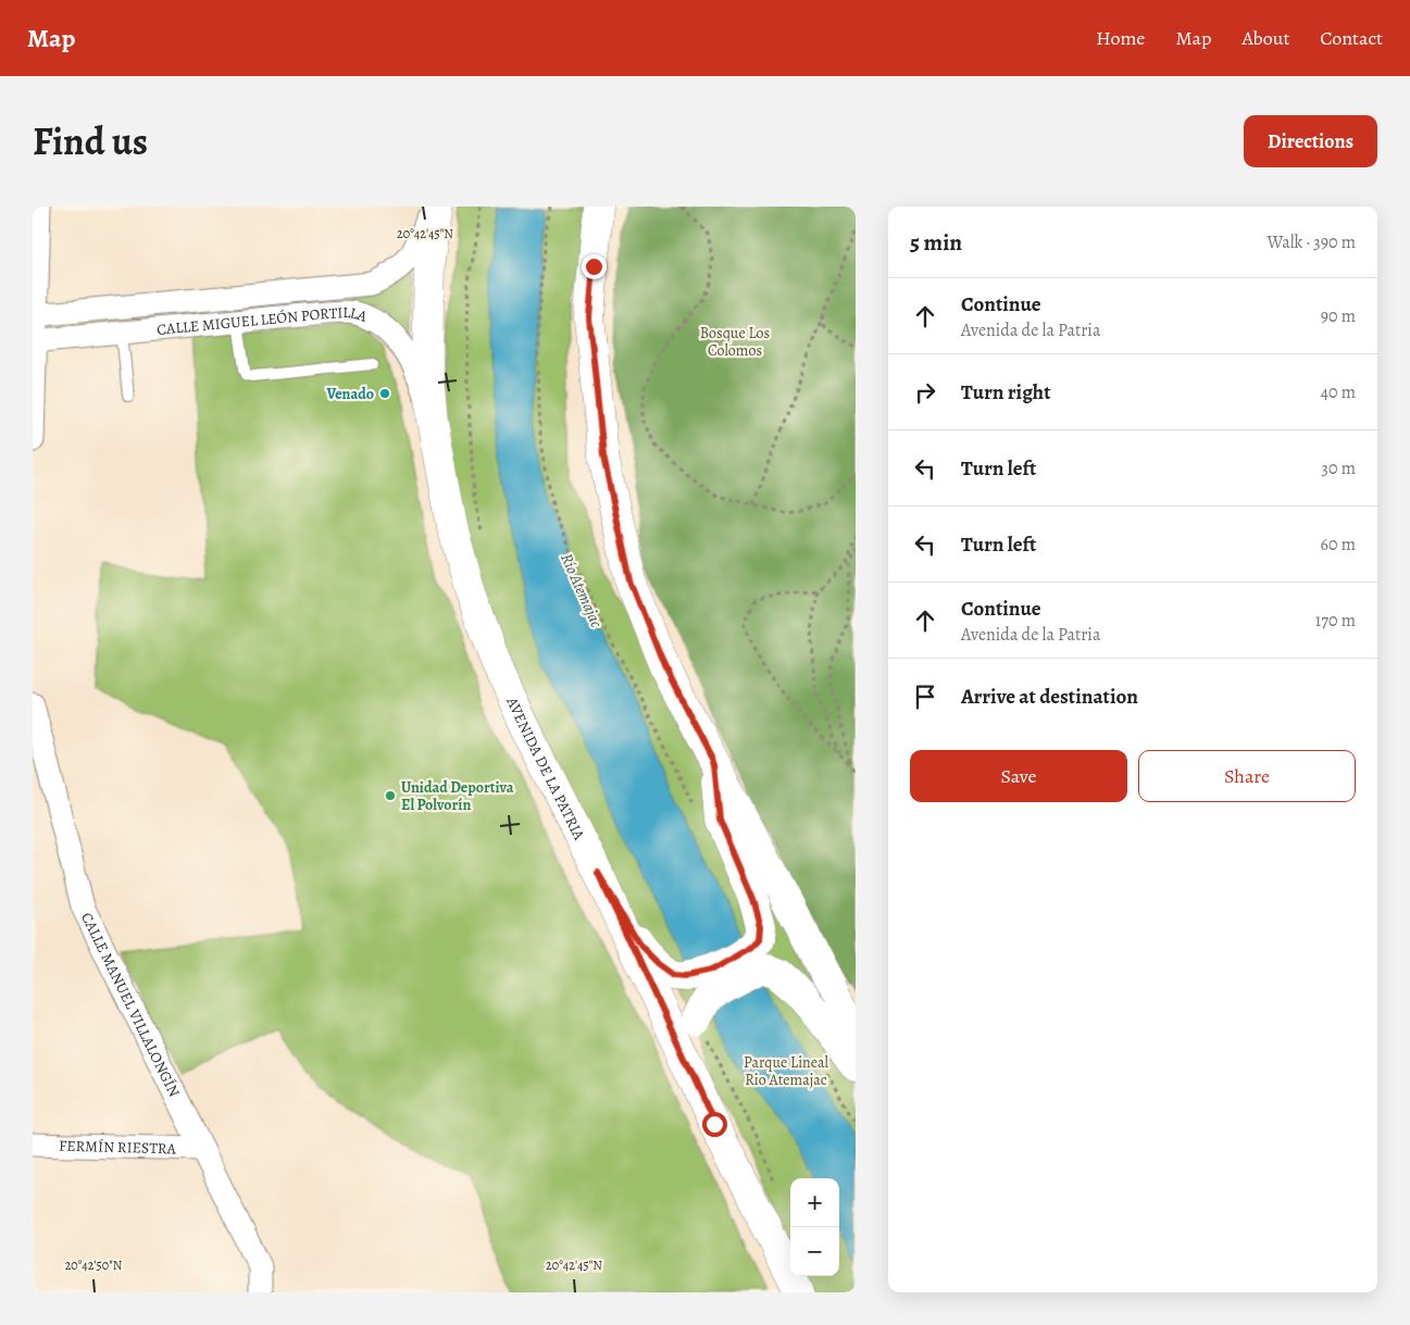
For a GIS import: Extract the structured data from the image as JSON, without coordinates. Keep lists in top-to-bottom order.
{
  "streets": {
    "main road": ["AVENIDA DE LA PATRIA"],
    "street": ["CALLE MIGUEL LEÓN PORTILLA", "CALLE MANUEL VILLALONGÍN", "FERMÍN RIESTRA"]
  },
  "crossings": [
    ["CALLE MIGUEL LEÓN PORTILLA", "AVENIDA DE LA PATRIA"],
    ["CALLE MANUEL VILLALONGÍN", "FERMÍN RIESTRA"]
  ],
  "water": ["Río Atemajac"],
  "parks": ["Bosque Los Colomos", "Parque Lineal Rio Atemajac"],
  "places": ["Venado", "Unidad Deportiva El Polvorín"],
  "page": {
    "header": "Map",
    "nav": [
      "Home",
      "Map",
      "About",
      "Contact"
    ],
    "title": "Find us",
    "buttons": [
      "Directions",
      ["Save", "Share"]
    ],
    "heading": ["5 min", "Walk · 390 m"],
    "list": [
      ["Continue", "Avenida de la Patria", "90 m"],
      ["Turn right", "40 m"],
      ["Turn left", "30 m"],
      ["Turn left", "60 m"],
      ["Continue", "Avenida de la Patria", "170 m"],
      "Arrive at destination"
    ],
    "map_buttons": ["+", "−"]
  },
  "coordinates": ["20°42'45\"N", "20°42'50\"N"]
}
